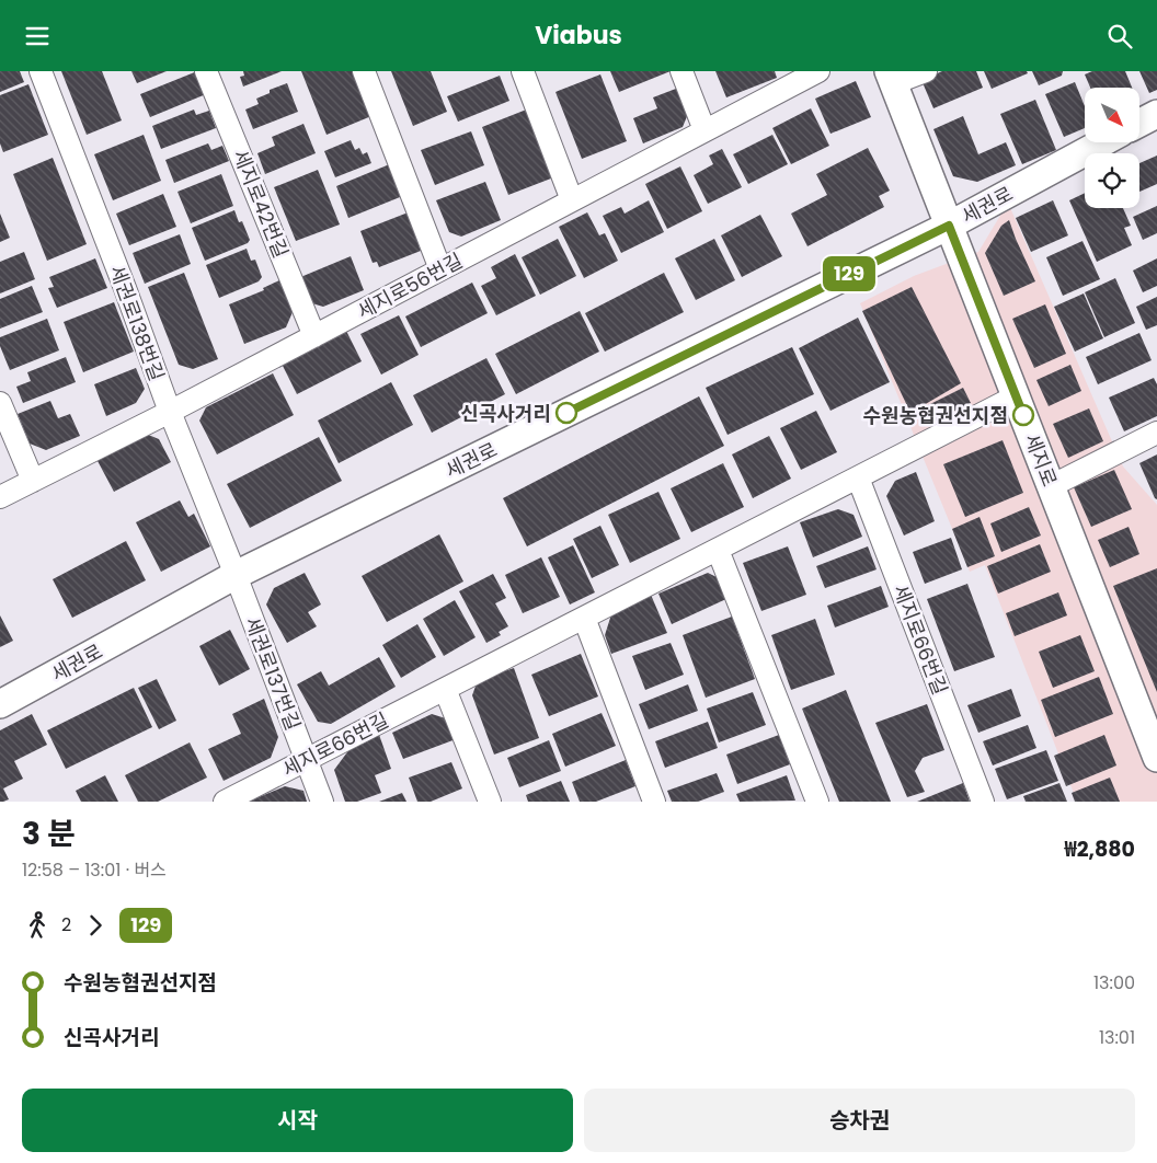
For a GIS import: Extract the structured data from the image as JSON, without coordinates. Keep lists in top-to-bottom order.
{
  "streets": {
    "street": [
      "세지로42번길",
      "세권로",
      "세지로56번길",
      "세권로138번길",
      "세지로",
      "세지로66번길",
      "세권로137번길"
    ]
  },
  "crossings": [
    ["세지로42번길", "세지로56번길"],
    ["세권로", "세권로138번길"],
    ["세권로", "세지로"],
    ["세권로", "세권로137번길"],
    ["세지로56번길", "세권로138번길"],
    ["세권로138번길", "세권로137번길"],
    ["세지로", "세지로66번길"],
    ["세지로66번길", "세권로137번길"]
  ],
  "places": ["신곡사거리", "수원농협권선지점"],
  "lines": ["bus line 129"],
  "north": "bottom right",
  "page": {
    "header": "Viabus",
    "on_map": "129",
    "heading": ["3 분", "12:58 – 13:01 · 버스", "₩2,880"],
    "legs": ["2", "129"],
    "list": [
      {
        "name": "수원농협권선지점",
        "value": "13:00"
      },
      {
        "name": "신곡사거리",
        "value": "13:01"
      }
    ],
    "buttons": ["시작", "승차권"]
  }
}
